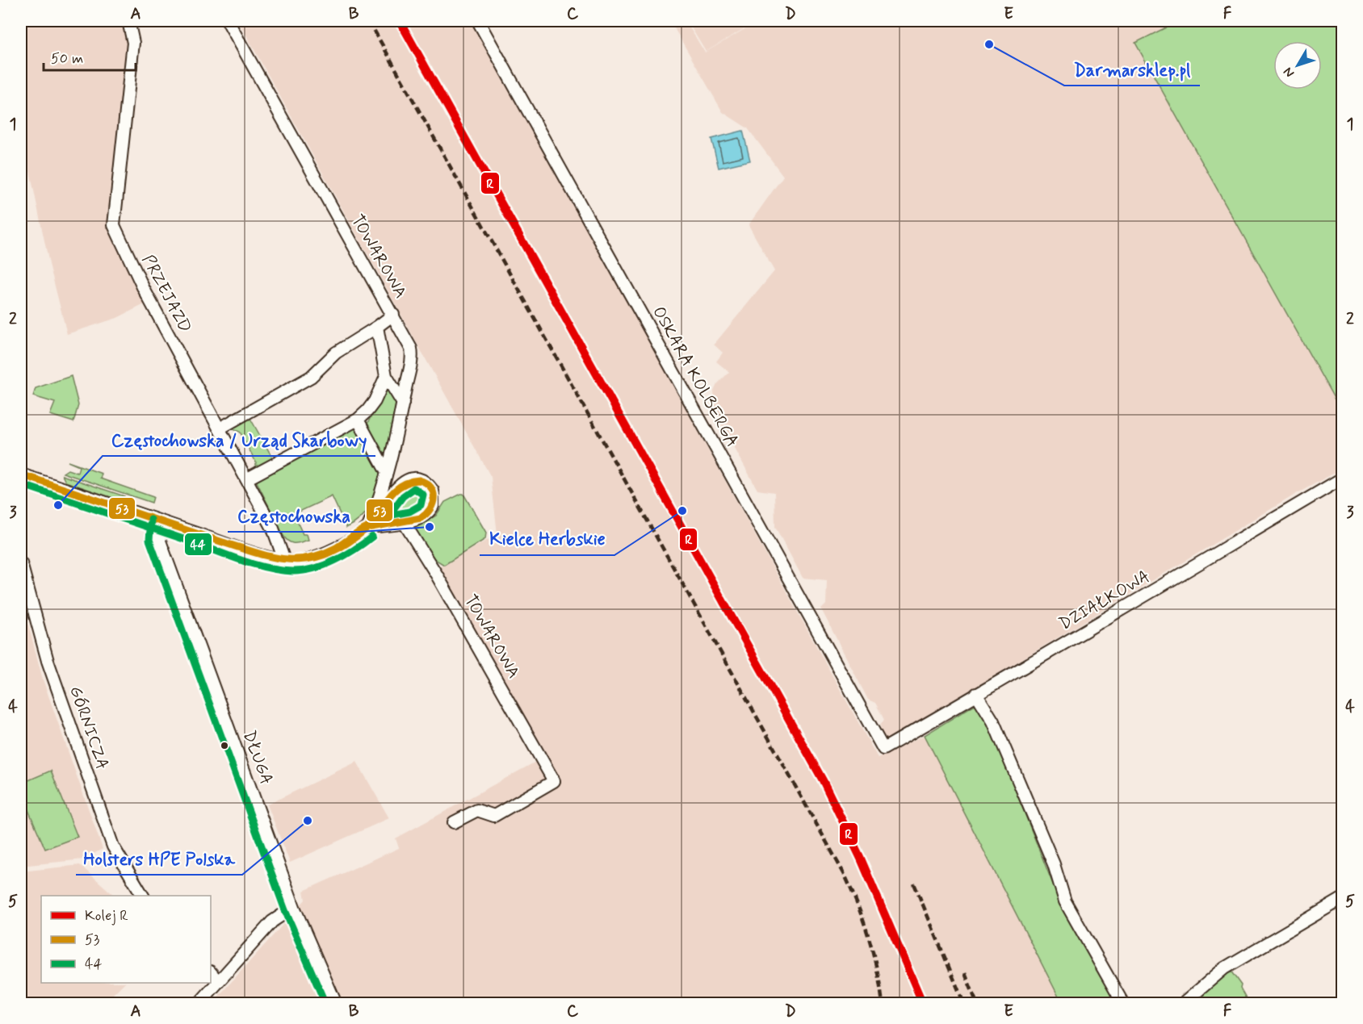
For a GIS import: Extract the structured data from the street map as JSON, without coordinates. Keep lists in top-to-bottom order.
{
  "streets": {
    "street": [
      "TOWAROWA",
      "PRZEJAZD",
      "OSKARA KOLBERGA",
      "DZIAŁKOWA",
      "GÓRNICZA",
      "DŁUGA"
    ]
  },
  "crossings": [
    ["OSKARA KOLBERGA", "DZIAŁKOWA"]
  ],
  "places": [
    "Darmarsklep.pl",
    "Częstochowska / Urząd Skarbowy",
    "Kielce Herbskie",
    "Częstochowska",
    "Holsters HPE Polska"
  ],
  "lines": ["rail line R", "transit line 53", "transit line 44"],
  "legend": ["Kolej R", "53", "44"],
  "scale_bar": "50 m",
  "north": "bottom left",
  "grid": {
    "columns": [
      "A",
      "B",
      "C",
      "D",
      "E",
      "F"
    ],
    "rows": [
      "1",
      "2",
      "3",
      "4",
      "5"
    ]
  }
}
